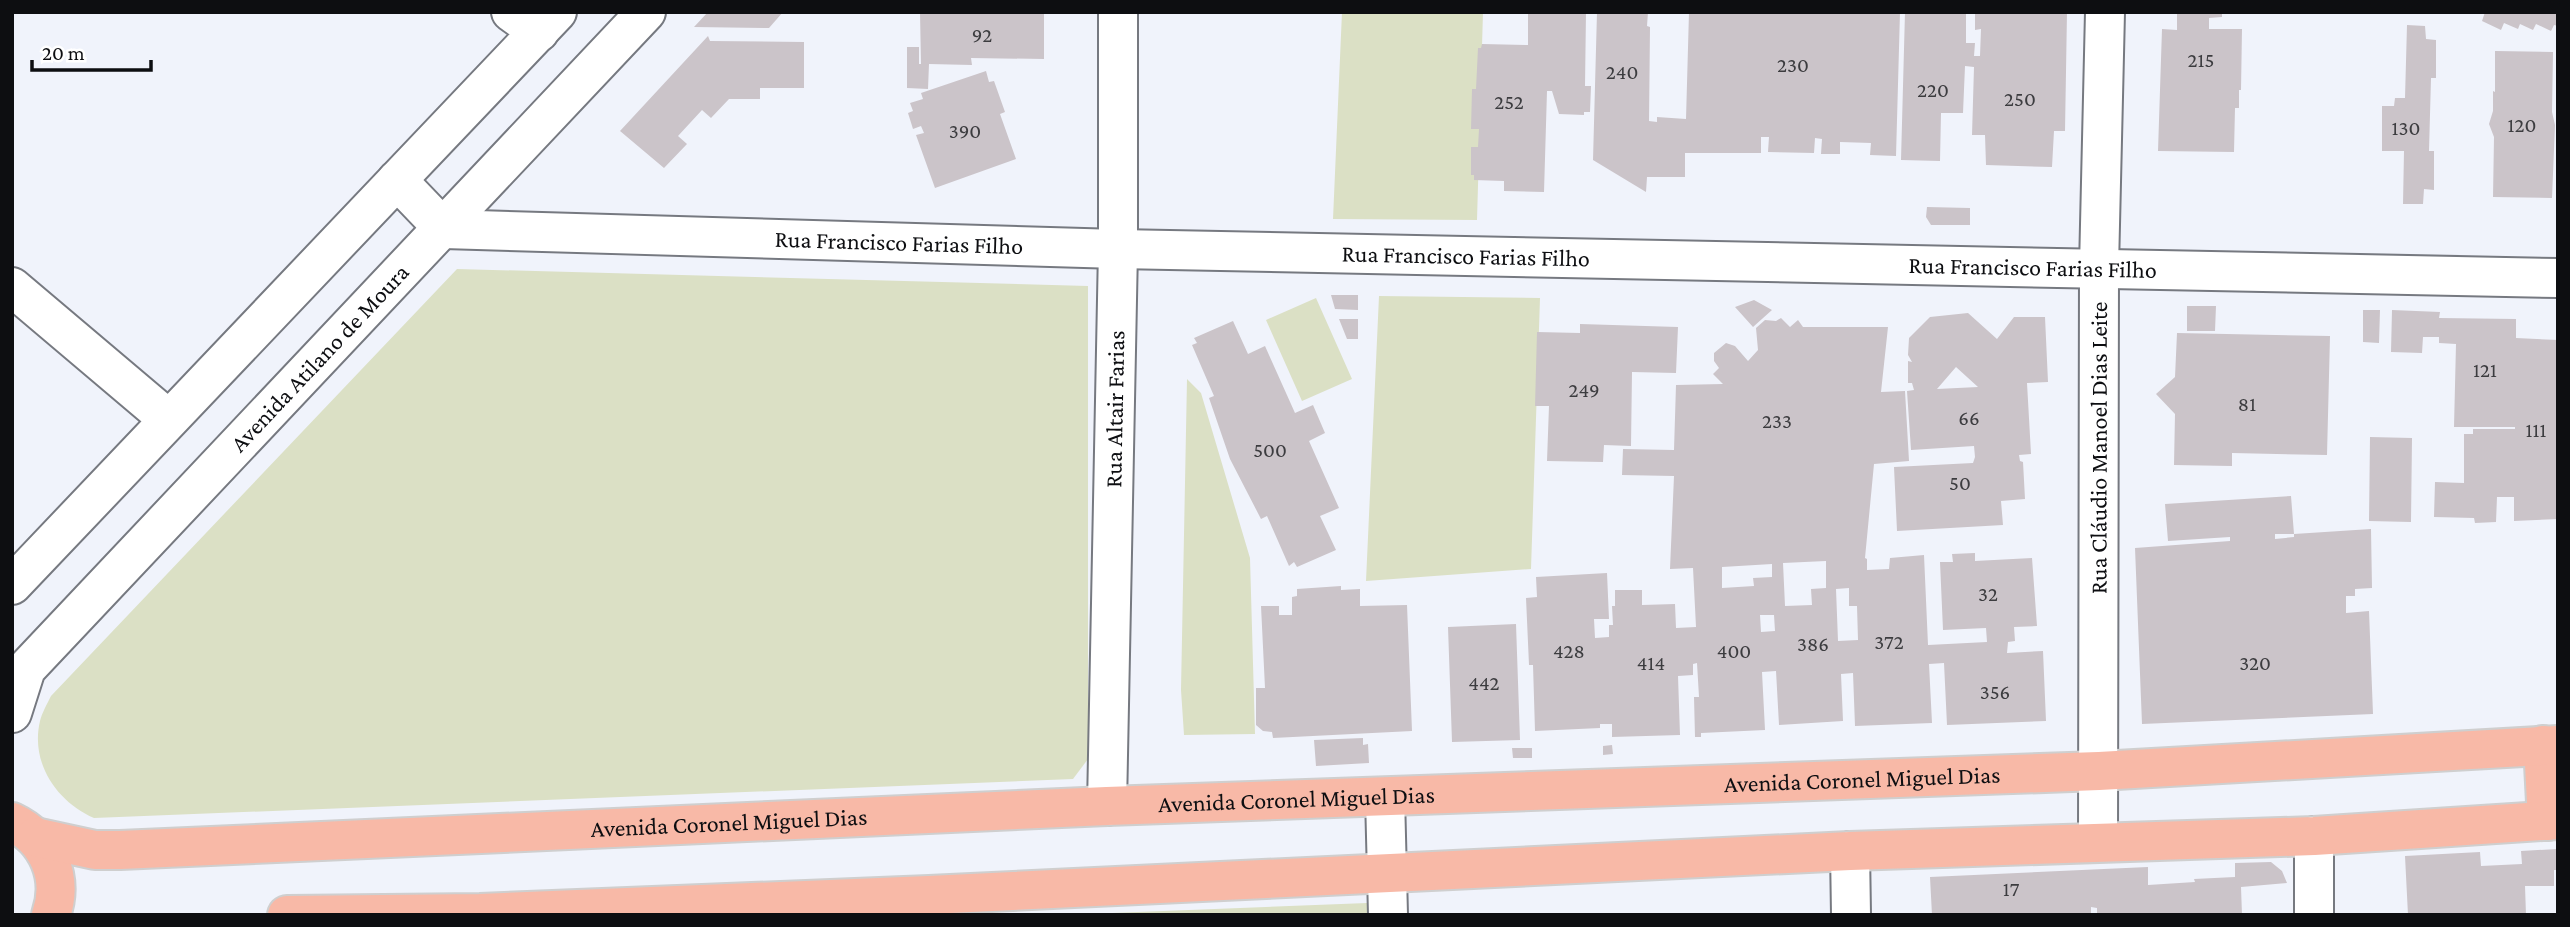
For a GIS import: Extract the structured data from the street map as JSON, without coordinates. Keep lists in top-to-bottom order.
{
  "streets": {
    "main road": ["Avenida Coronel Miguel Dias"],
    "street": [
      "Rua Francisco Farias Filho",
      "Avenida Atilano de Moura",
      "Rua Altair Farias",
      "Rua Cláudio Manoel Dias Leite"
    ]
  },
  "crossings": [
    ["Rua Francisco Farias Filho", "Avenida Atilano de Moura"],
    ["Rua Francisco Farias Filho", "Rua Altair Farias"],
    ["Rua Francisco Farias Filho", "Rua Cláudio Manoel Dias Leite"],
    ["Rua Altair Farias", "Avenida Coronel Miguel Dias"],
    ["Rua Cláudio Manoel Dias Leite", "Avenida Coronel Miguel Dias"]
  ],
  "house_numbers": [
    "92",
    "215",
    "230",
    "240",
    "220",
    "250",
    "252",
    "120",
    "130",
    "390",
    "121",
    "249",
    "81",
    "66",
    "233",
    "111",
    "500",
    "50",
    "32",
    "372",
    "386",
    "428",
    "400",
    "414",
    "320",
    "442",
    "356",
    "17"
  ],
  "scale_bar": "20 m"
}
